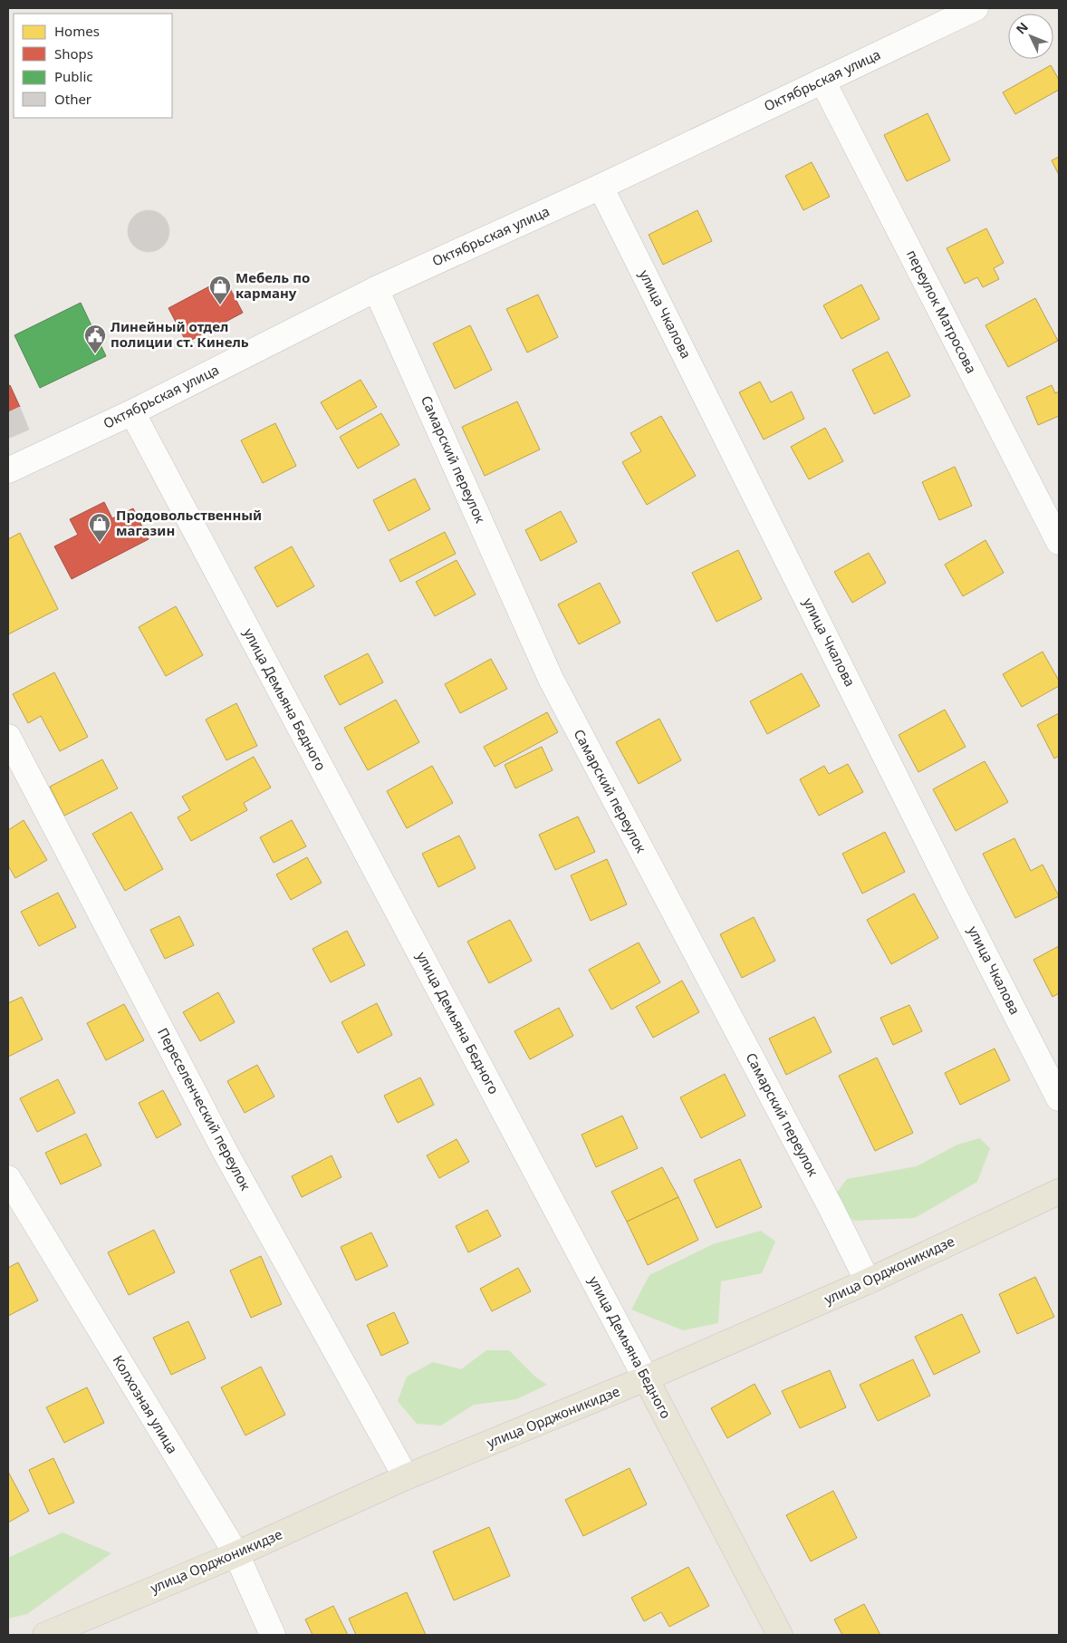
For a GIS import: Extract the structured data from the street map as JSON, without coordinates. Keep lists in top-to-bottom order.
{
  "streets": {
    "main road": ["улица Демьяна Бедного", "улица Орджоникидзе"],
    "street": [
      "Октябрьская улица",
      "переулок Матросова",
      "улица Чкалова",
      "Самарский переулок",
      "Переселенческий переулок",
      "Колхозная улица"
    ]
  },
  "crossings": [
    ["Октябрьская улица", "переулок Матросова"],
    ["Октябрьская улица", "улица Чкалова"],
    ["Октябрьская улица", "Самарский переулок"],
    ["Октябрьская улица", "улица Демьяна Бедного"],
    ["Самарский переулок", "улица Орджоникидзе"],
    ["улица Демьяна Бедного", "улица Орджоникидзе"],
    ["Переселенческий переулок", "улица Орджоникидзе"],
    ["улица Орджоникидзе", "Колхозная улица"]
  ],
  "places": {
    "shop": ["Мебель по карману", "Продовольственный магазин"],
    "public building": ["Линейный отдел полиции ст. Кинель"]
  },
  "legend": [
    "Homes",
    "Shops",
    "Public",
    "Other"
  ],
  "north": "top left"
}
